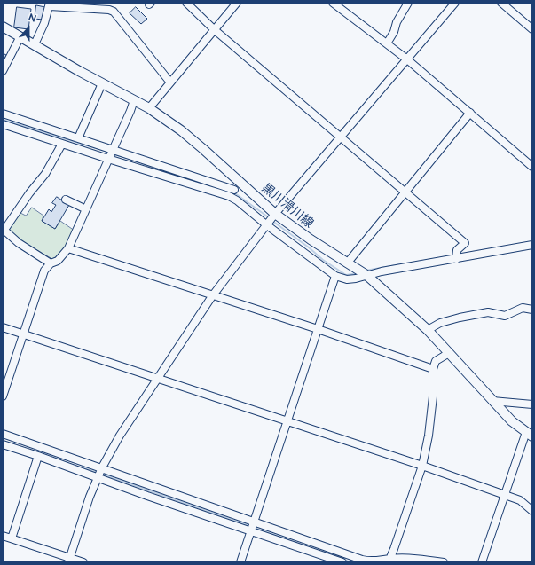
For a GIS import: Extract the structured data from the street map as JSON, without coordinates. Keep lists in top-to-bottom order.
{
  "streets": {
    "main road": ["黒川滑川線"]
  },
  "north": "top"
}
